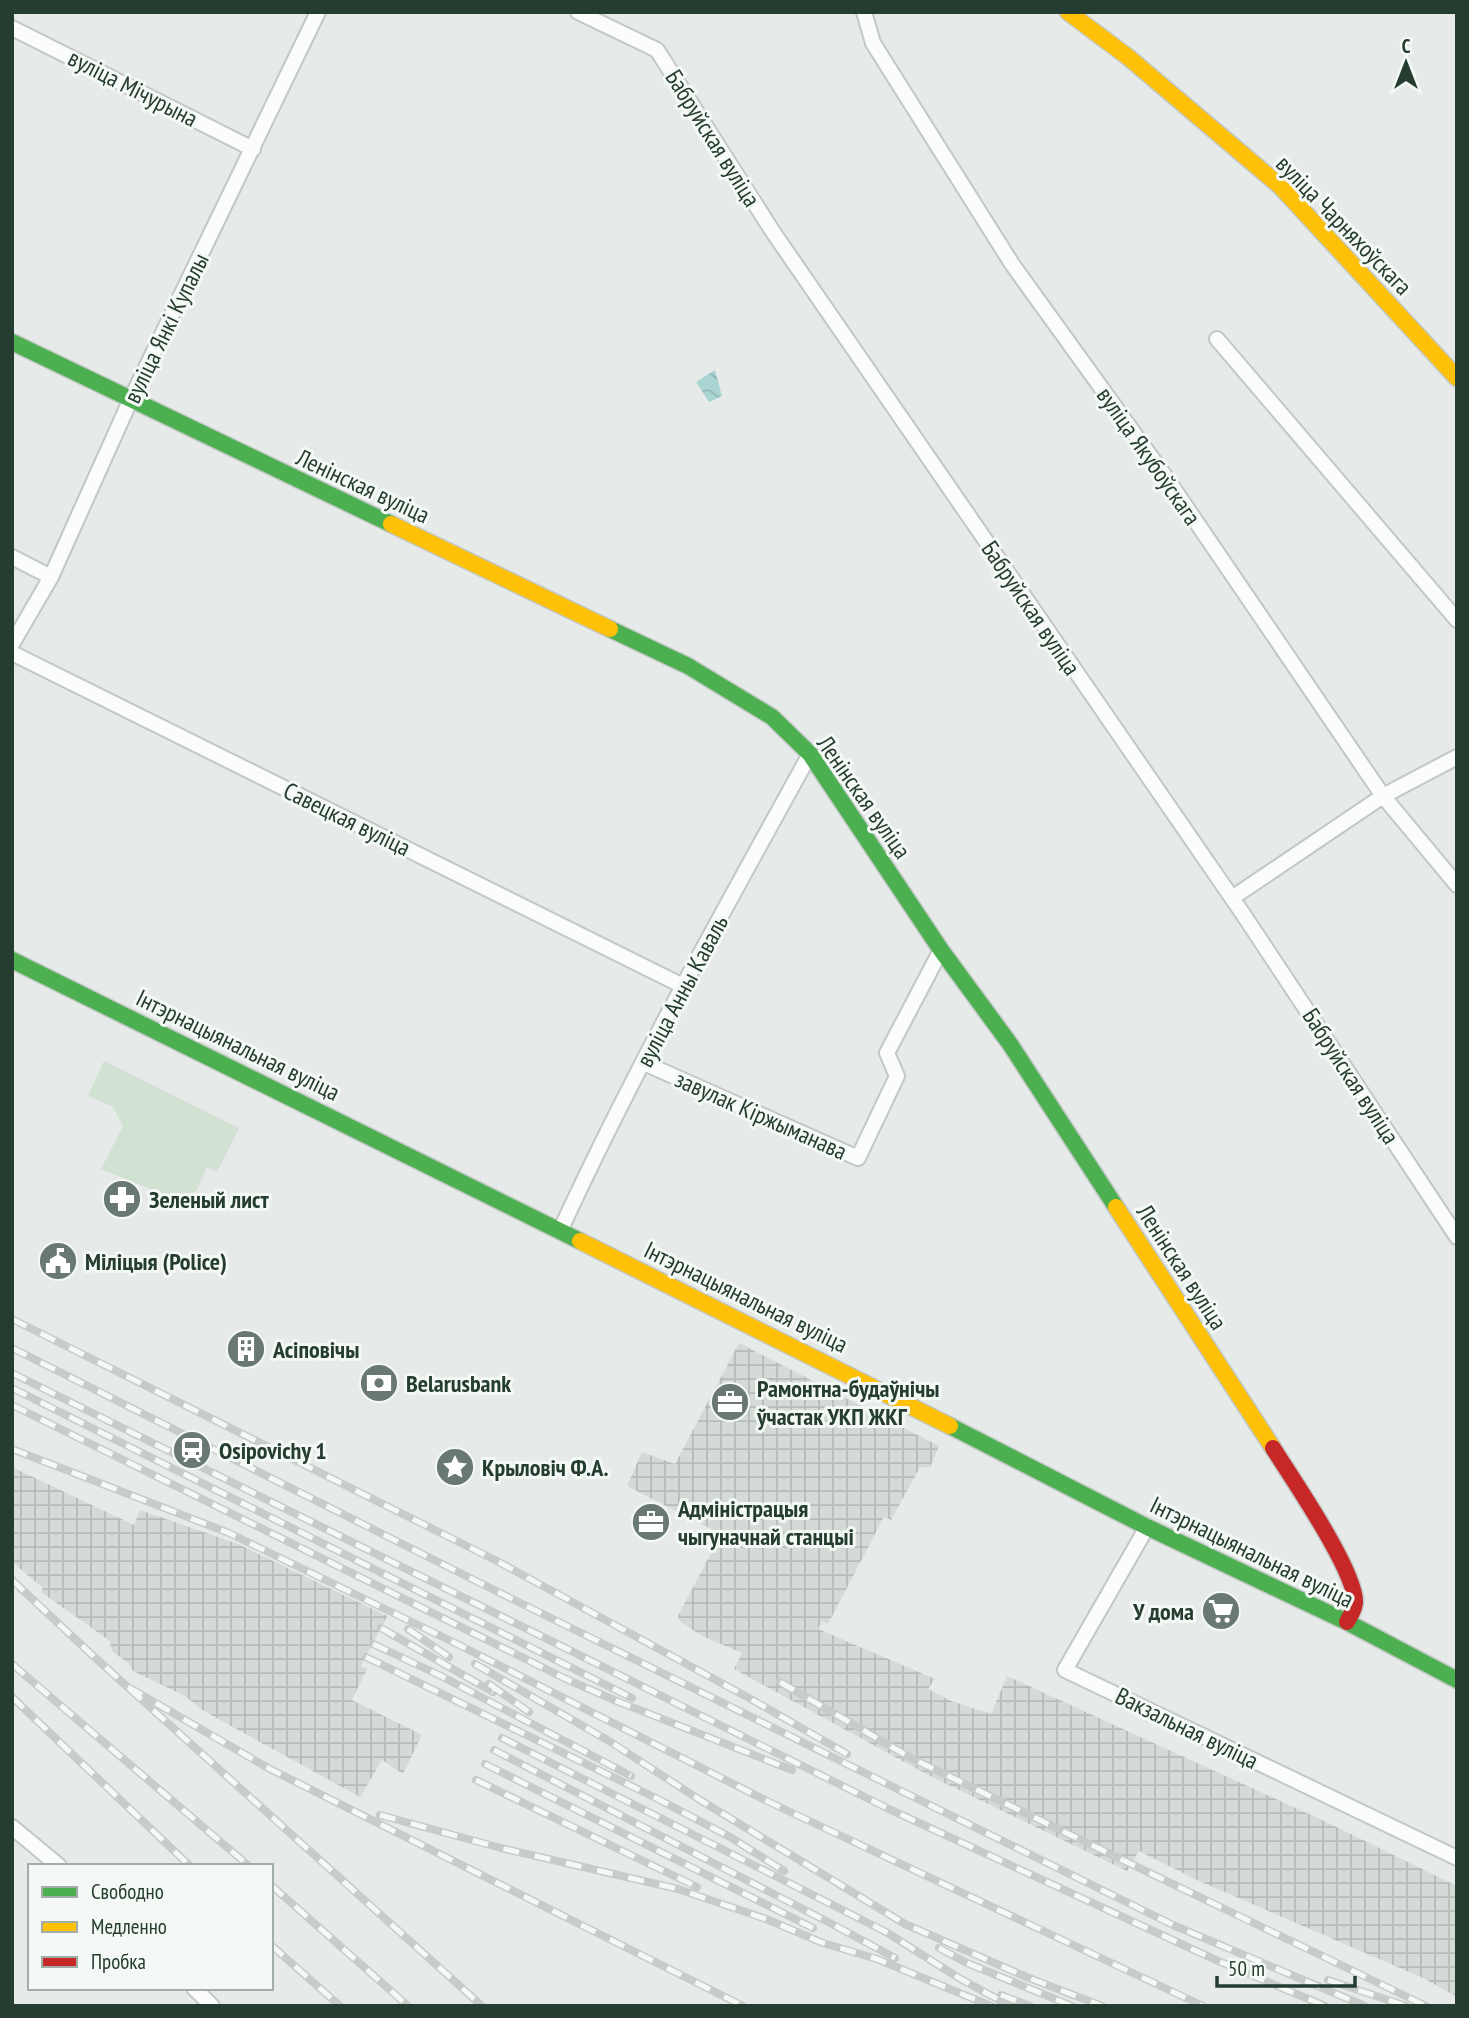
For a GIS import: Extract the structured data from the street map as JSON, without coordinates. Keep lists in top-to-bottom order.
{
  "streets": {
    "street": [
      "вуліца Мічурына",
      "Бабруйская вуліца",
      "вуліца Чарняхоўскага",
      "вуліца Янкі Купалы",
      "вуліца Якубоўскага",
      "Ленінская вуліца",
      "Савецкая вуліца",
      "вуліца Анны Каваль",
      "Інтэрнацыянальная вуліца",
      "завулак Кіржыманава",
      "Вакзальная вуліца"
    ]
  },
  "crossings": [
    ["вуліца Мічурына", "вуліца Янкі Купалы"],
    ["вуліца Янкі Купалы", "Ленінская вуліца"],
    ["Ленінская вуліца", "вуліца Анны Каваль"],
    ["Ленінская вуліца", "Інтэрнацыянальная вуліца"],
    ["Ленінская вуліца", "завулак Кіржыманава"],
    ["Савецкая вуліца", "вуліца Анны Каваль"],
    ["вуліца Анны Каваль", "Інтэрнацыянальная вуліца"],
    ["вуліца Анны Каваль", "завулак Кіржыманава"],
    ["Інтэрнацыянальная вуліца", "Вакзальная вуліца"]
  ],
  "places": {
    "pharmacy": ["Зеленый лист"],
    "public building": ["Міліцыя (Police)"],
    "building": ["Асіповічы"],
    "bank": ["Belarusbank"],
    "office": ["Рамонтна-будаўнічы ўчастак УКП ЖКГ", "Адміністрацыя чыгуначнай станцыі"],
    "station": ["Osipovichy 1"],
    "place": ["Крыловіч Ф.А."],
    "supermarket": ["У дома"]
  },
  "legend": ["Свободно", "Медленно", "Пробка"],
  "scale_bar": "50 m",
  "north": "top"
}
